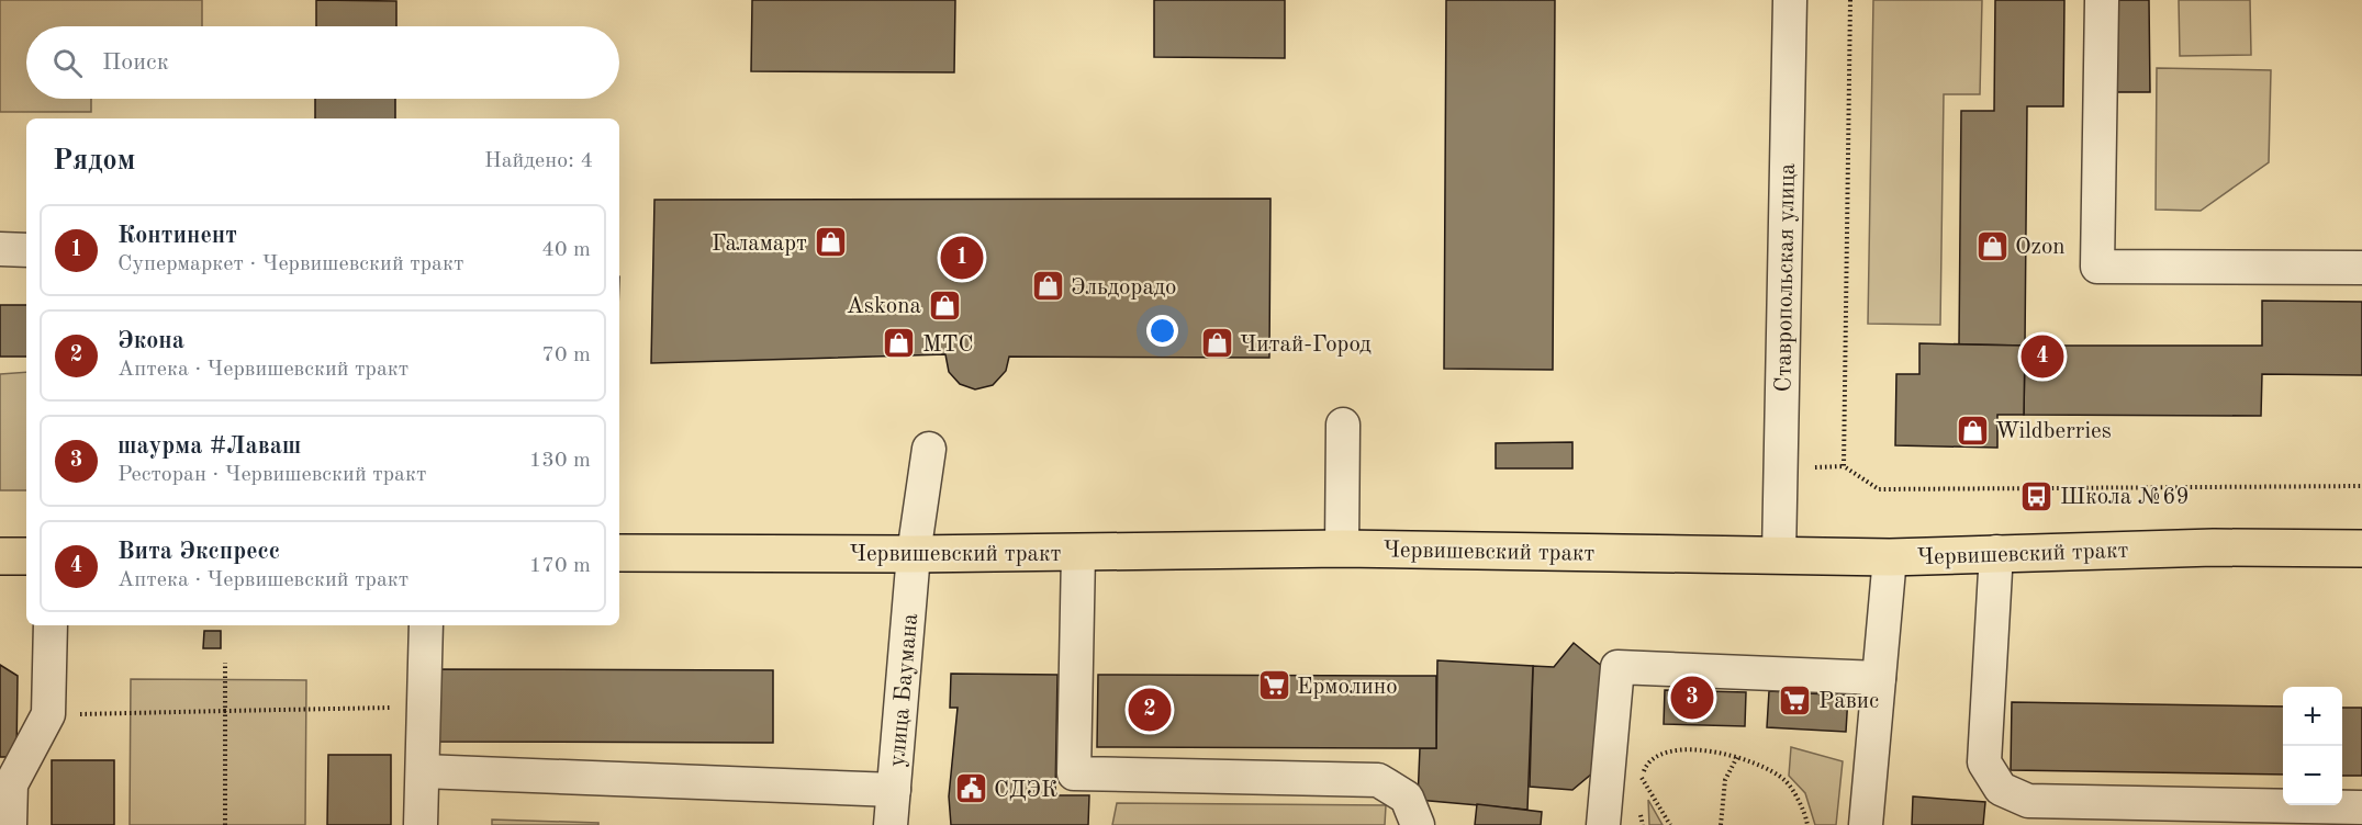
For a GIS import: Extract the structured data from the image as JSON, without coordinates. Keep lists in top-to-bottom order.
{
  "streets": {
    "main road": ["Червишевский тракт"],
    "street": ["Ставропольская улица", "улица Баумана"]
  },
  "crossings": [
    ["Ставропольская улица", "Червишевский тракт"],
    ["Червишевский тракт", "улица Баумана"]
  ],
  "places": {
    "shop": [
      "Галамарт",
      "Ozon",
      "Эльдорадо",
      "Askona",
      "МТС",
      "Читай-Город",
      "Wildberries"
    ],
    "bus stop": ["Школа №69"],
    "supermarket": ["Ермолино", "Равис"],
    "public building": ["СДЭК"]
  },
  "page": {
    "search": "Поиск",
    "heading": ["Рядом", "Найдено: 4"],
    "list": [
      {
        "mark": "1",
        "name": "Континент",
        "note": "Супермаркет · Червишевский тракт",
        "value": "40 m"
      },
      {
        "mark": "2",
        "name": "Экона",
        "note": "Аптека · Червишевский тракт",
        "value": "70 m"
      },
      {
        "mark": "3",
        "name": "шаурма #Лаваш",
        "note": "Ресторан · Червишевский тракт",
        "value": "130 m"
      },
      {
        "mark": "4",
        "name": "Вита Экспресс",
        "note": "Аптека · Червишевский тракт",
        "value": "170 m"
      }
    ],
    "pins": [
      "1",
      "4",
      "3",
      "2"
    ],
    "map_buttons": ["+", "−"]
  }
}
